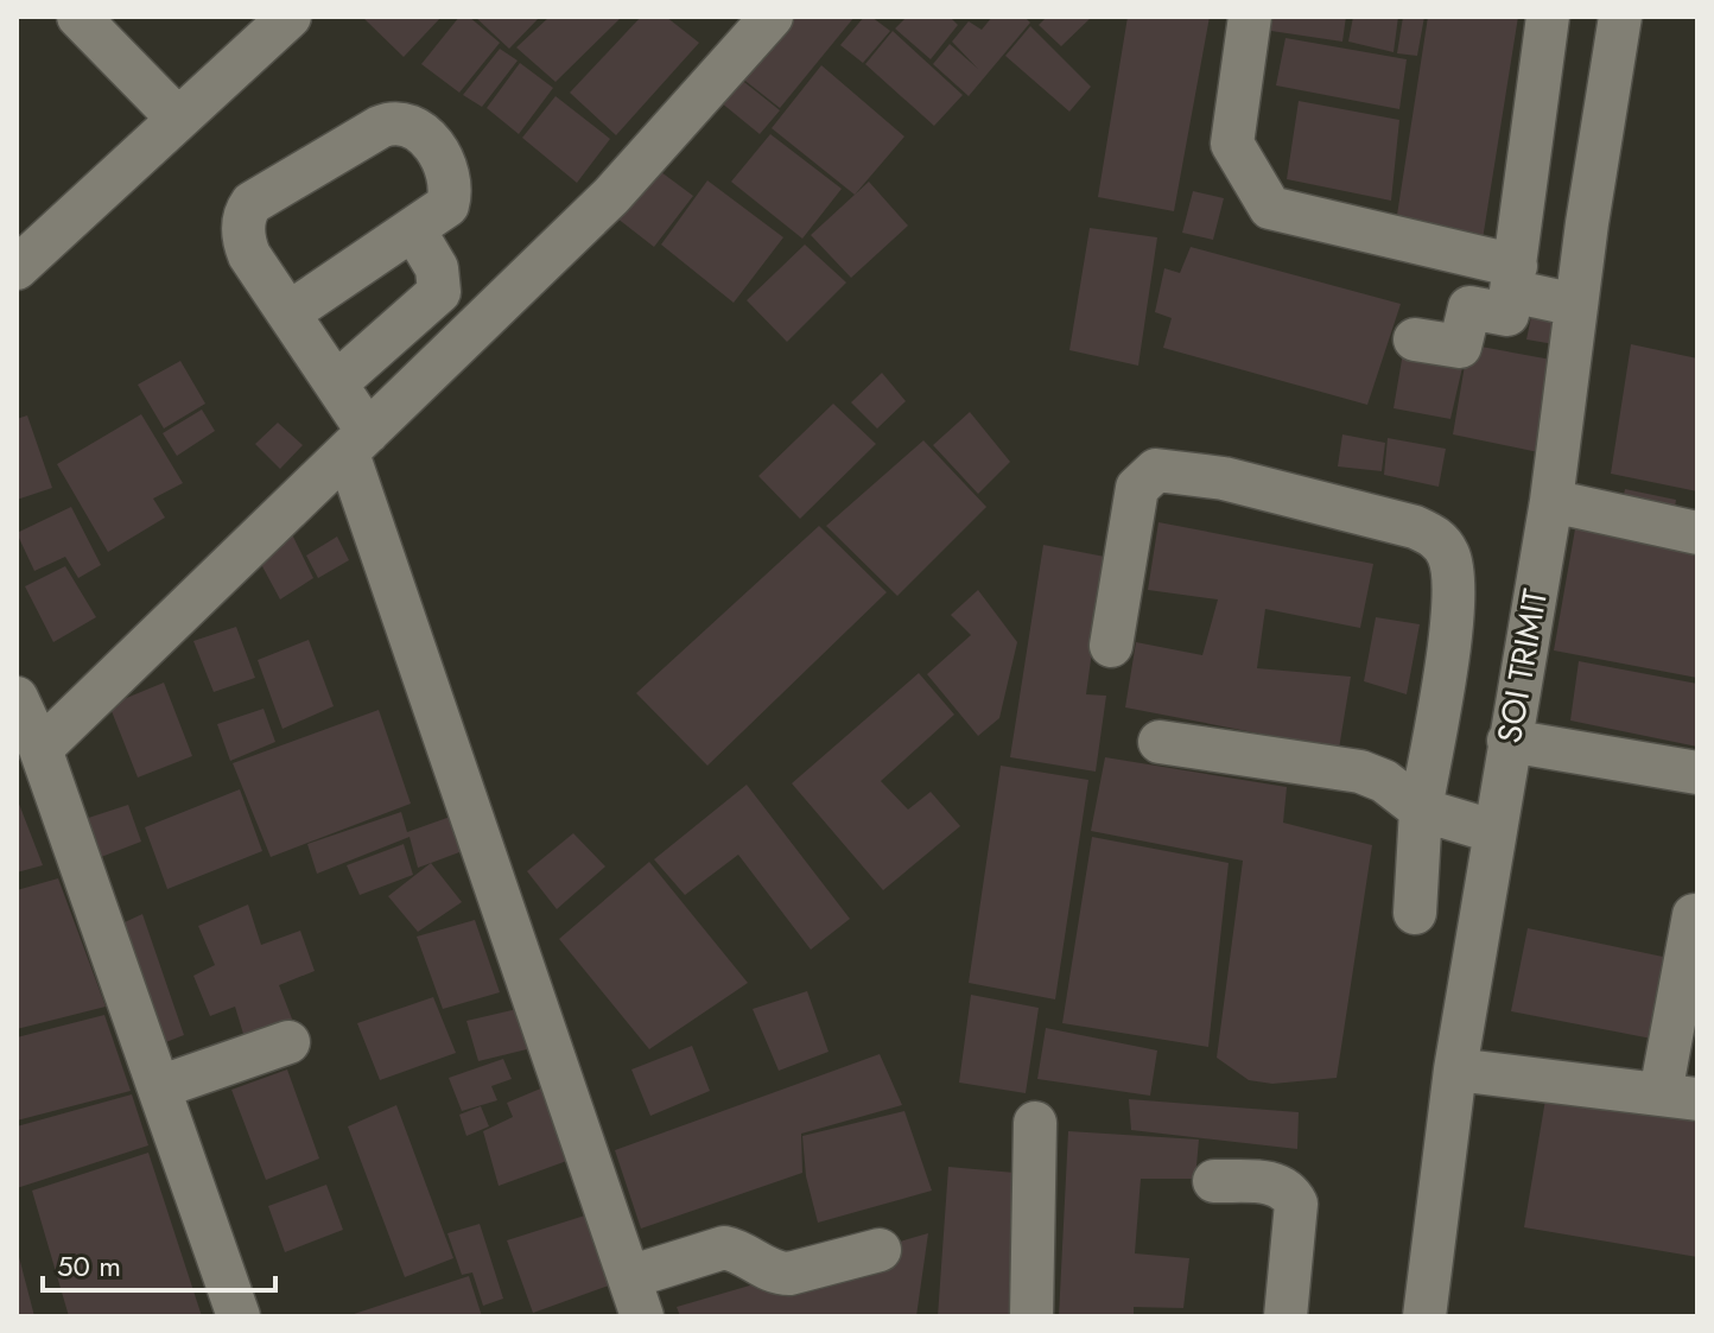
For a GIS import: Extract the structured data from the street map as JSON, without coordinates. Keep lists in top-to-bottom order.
{
  "streets": {
    "street": ["SOI TRIMIT"]
  },
  "scale_bar": "50 m"
}
